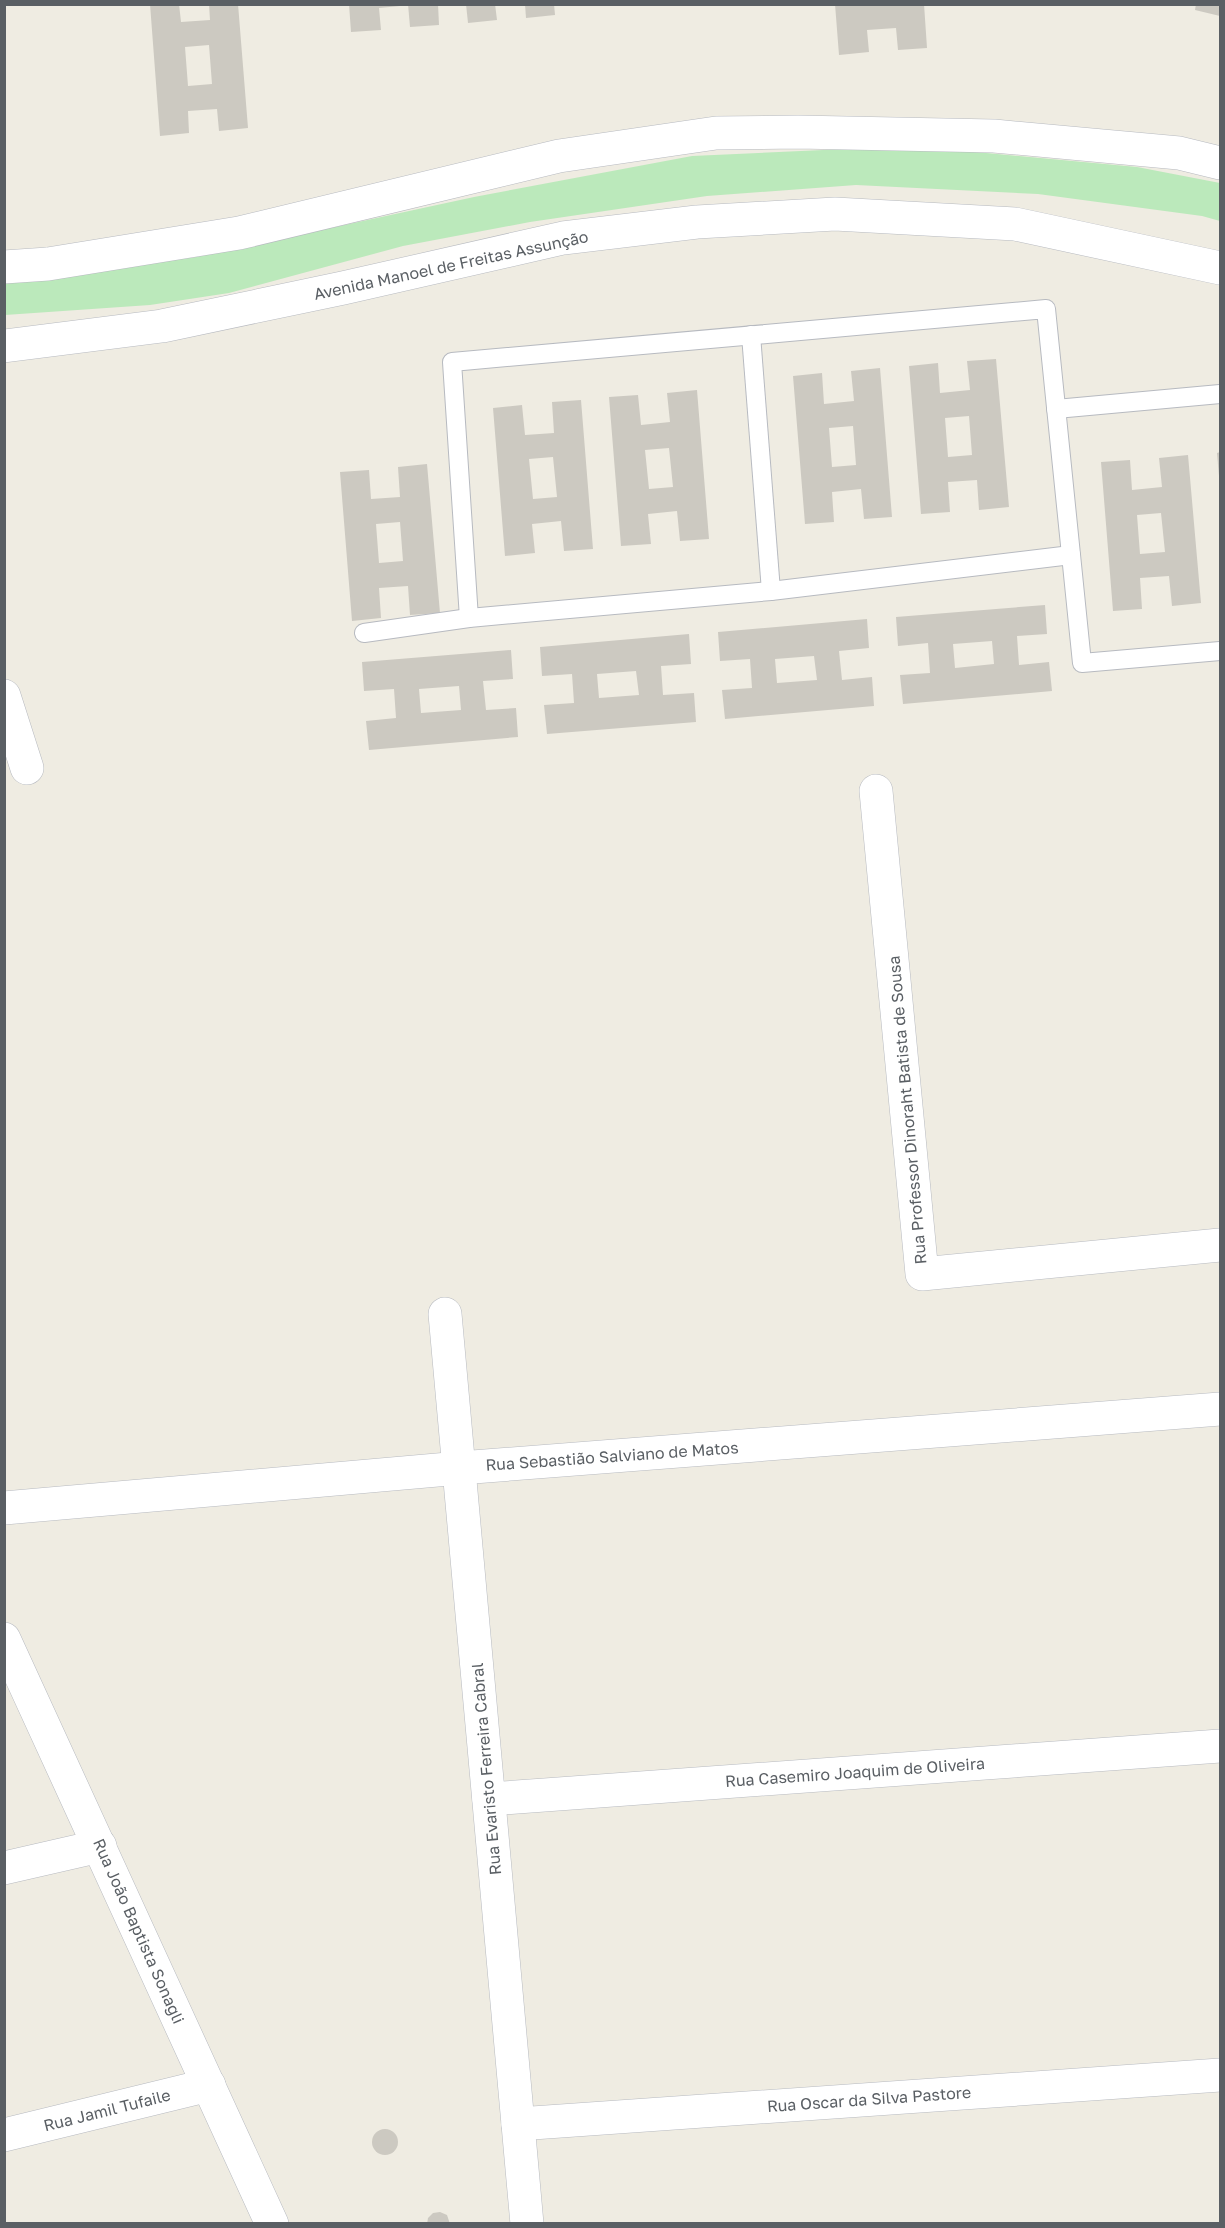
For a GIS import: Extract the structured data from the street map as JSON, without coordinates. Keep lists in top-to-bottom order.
{
  "streets": {
    "street": [
      "Avenida Manoel de Freitas Assunção",
      "Rua Professor Dinoraht Batista de Sousa",
      "Rua Sebastião Salviano de Matos",
      "Rua Evaristo Ferreira Cabral",
      "Rua Casemiro Joaquim de Oliveira",
      "Rua João Baptista Sonagli",
      "Rua Oscar da Silva Pastore",
      "Rua Jamil Tufaile"
    ]
  },
  "crossings": [
    ["Rua Sebastião Salviano de Matos", "Rua Evaristo Ferreira Cabral"],
    ["Rua Evaristo Ferreira Cabral", "Rua Casemiro Joaquim de Oliveira"],
    ["Rua Evaristo Ferreira Cabral", "Rua Oscar da Silva Pastore"],
    ["Rua João Baptista Sonagli", "Rua Jamil Tufaile"]
  ]
}
